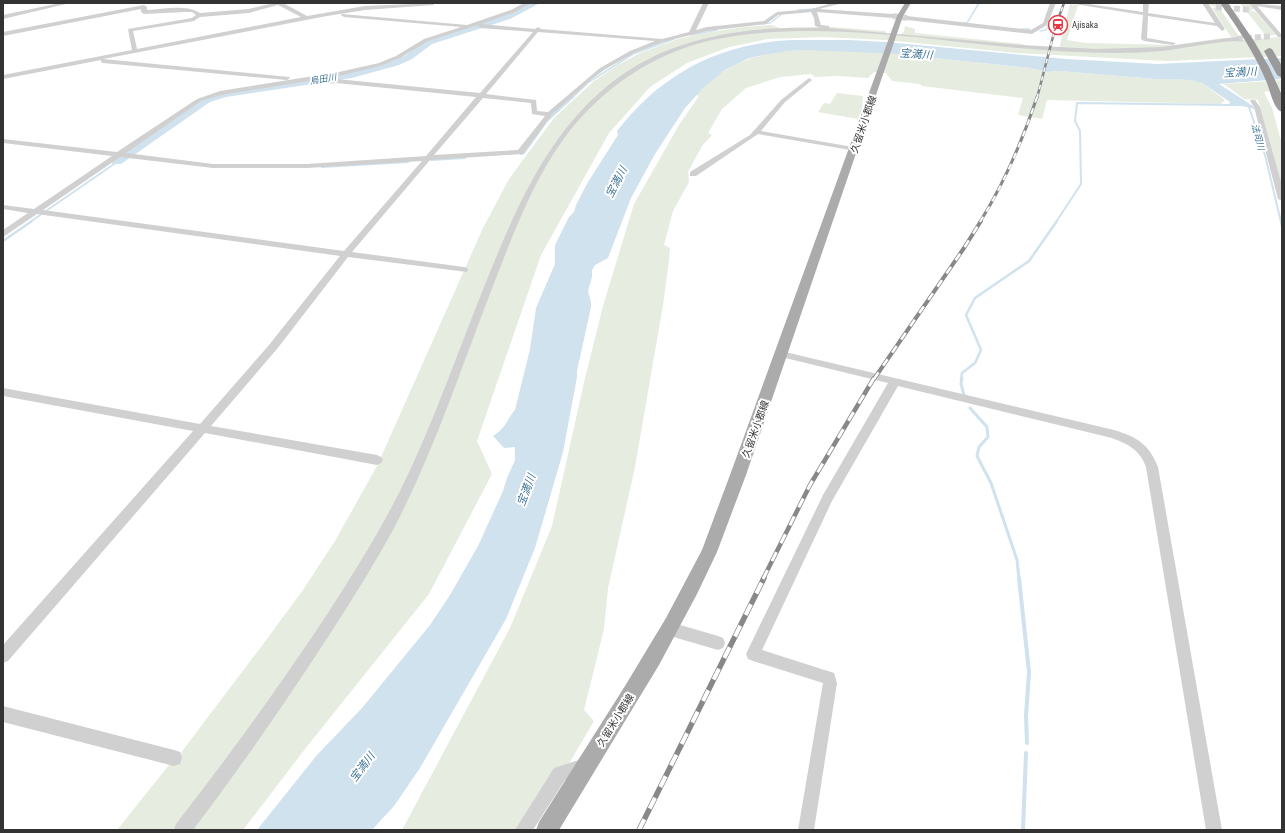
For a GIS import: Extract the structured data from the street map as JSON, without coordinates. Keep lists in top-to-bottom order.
{
  "streets": {
    "main road": ["久留米小郡線"]
  },
  "water": ["宝満川", "烏田川", "法司川"],
  "places": {
    "station": ["Ajisaka"]
  }
}
